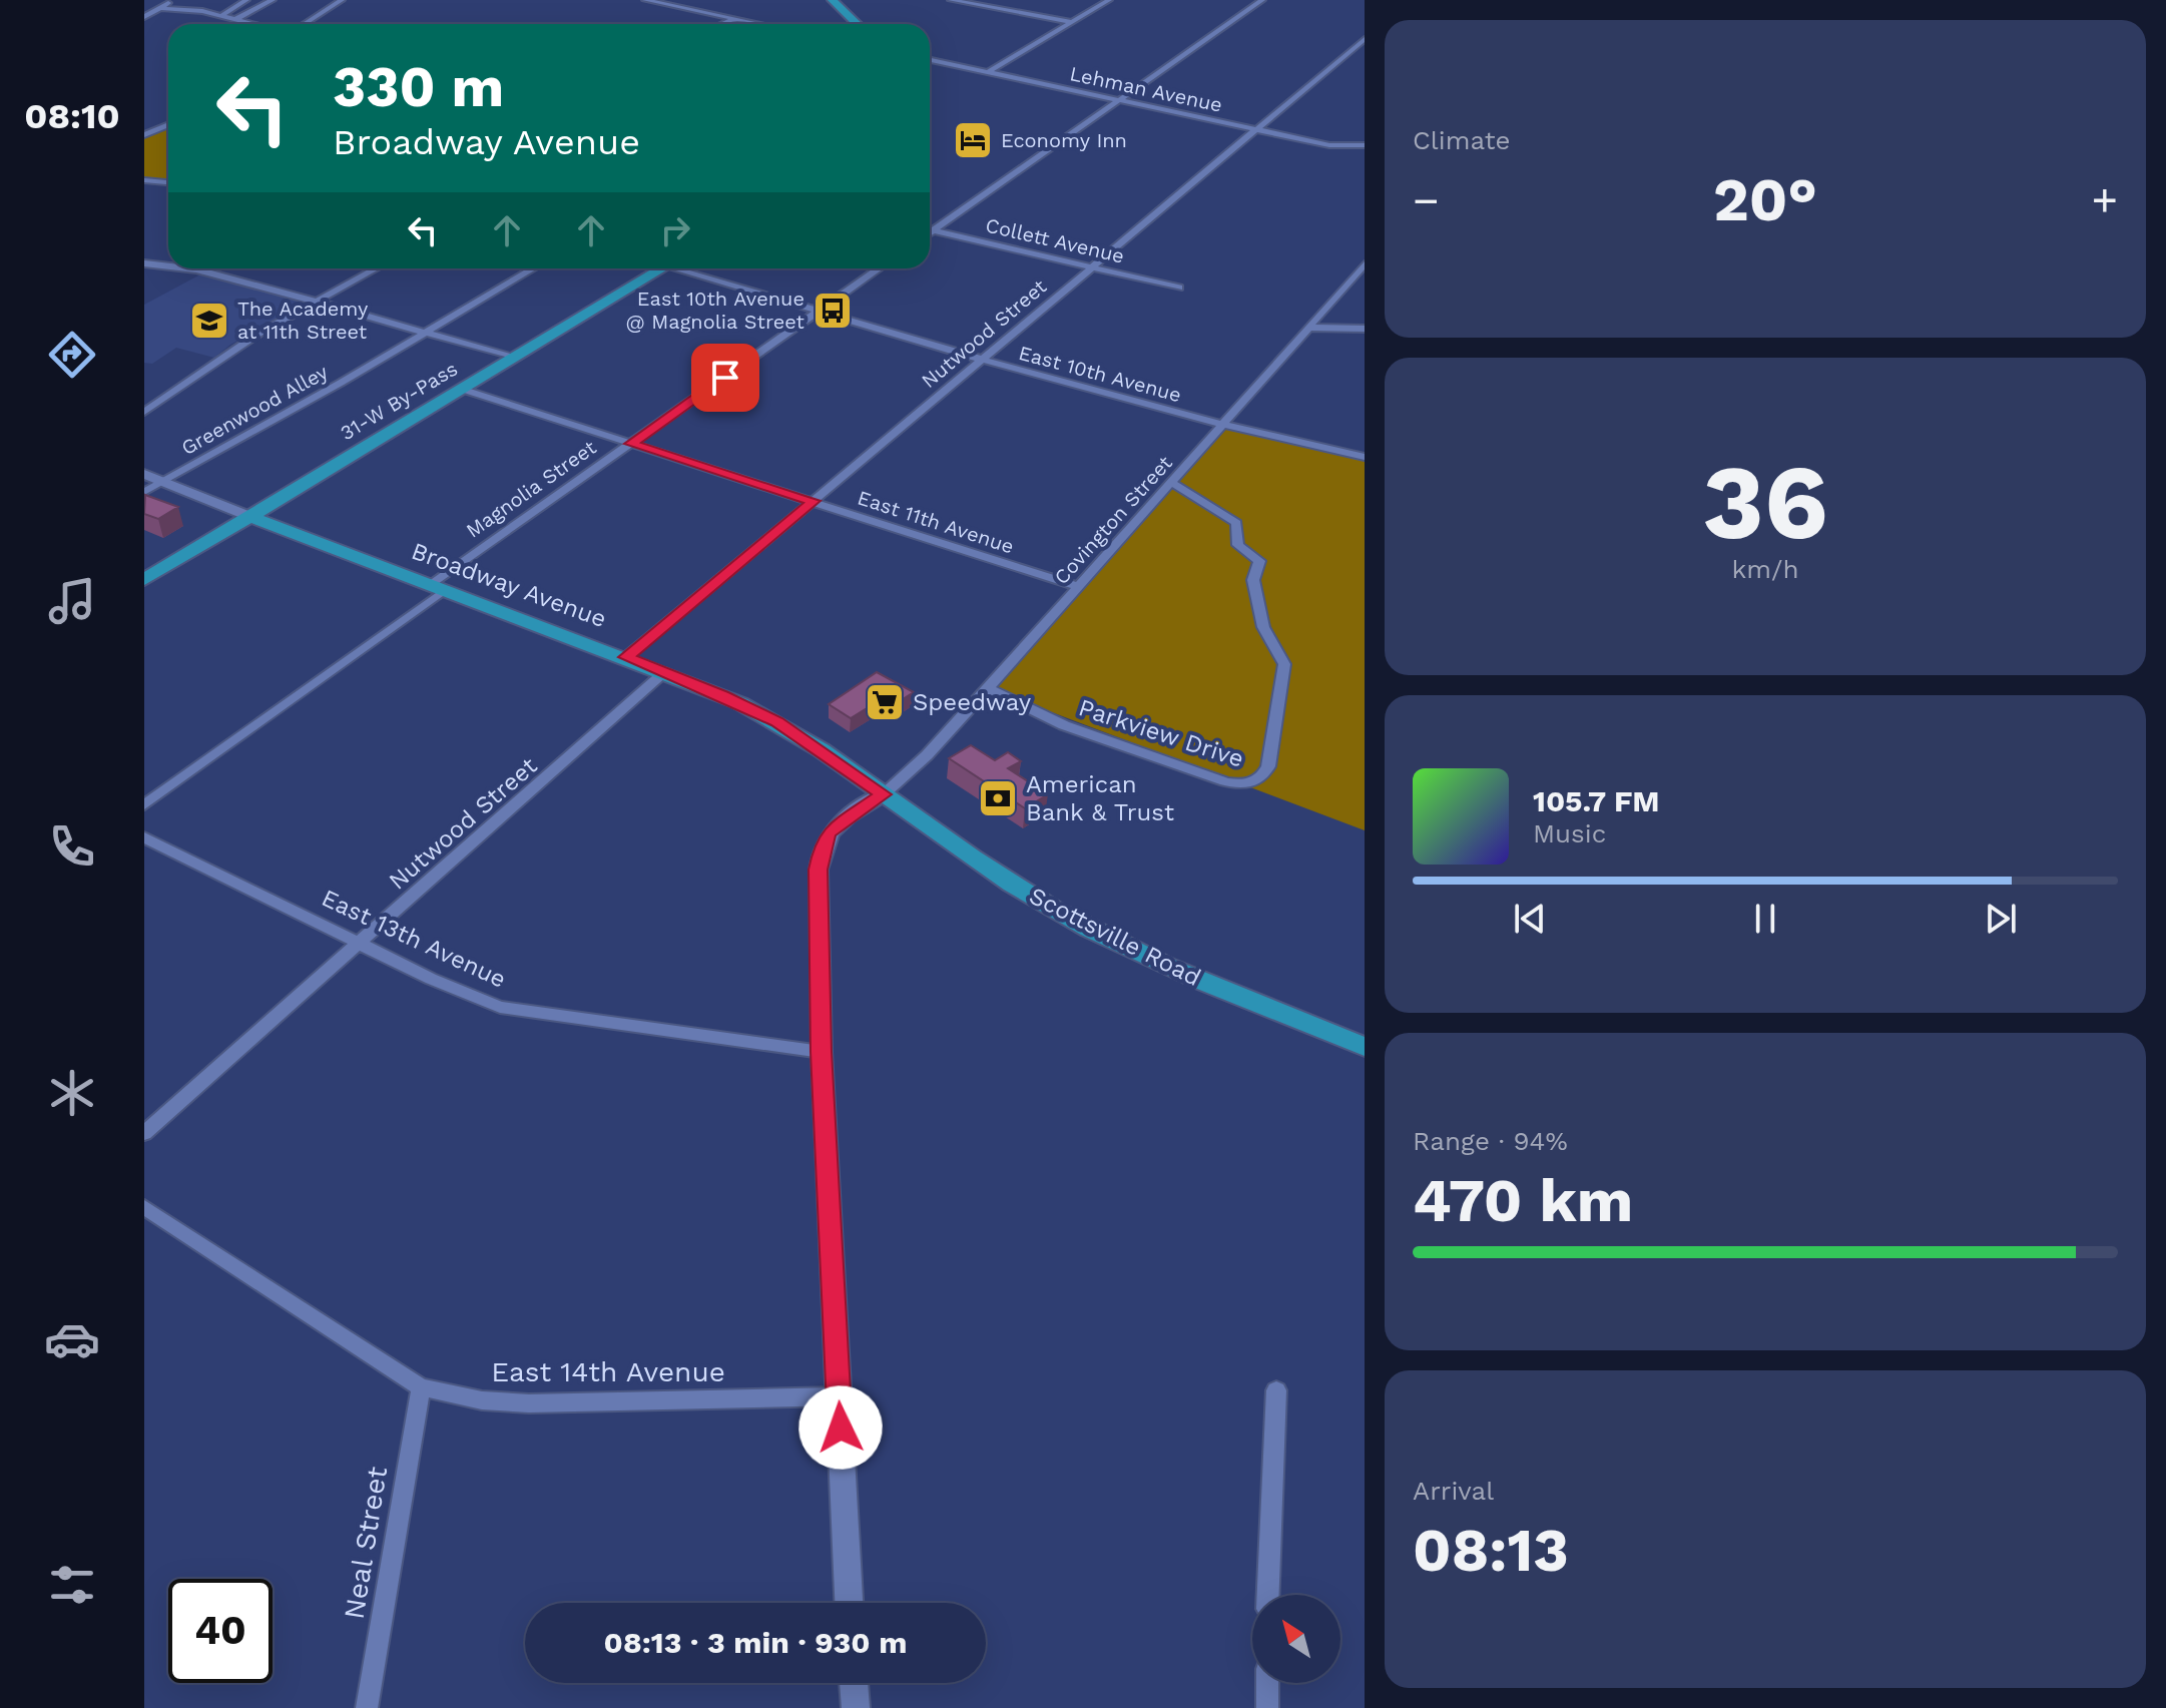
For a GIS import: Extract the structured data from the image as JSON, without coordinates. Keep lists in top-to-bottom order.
{
  "streets": {
    "main road": ["31-W By-Pass", "Broadway Avenue", "Scottsville Road"],
    "street": [
      "Lehman Avenue",
      "Collett Avenue",
      "Nutwood Street",
      "East 10th Avenue",
      "Greenwood Alley",
      "Magnolia Street",
      "Covington Street",
      "East 11th Avenue",
      "Parkview Drive",
      "East 13th Avenue",
      "East 14th Avenue",
      "Neal Street"
    ]
  },
  "crossings": [
    ["Lehman Avenue", "Nutwood Street"],
    ["Collett Avenue", "Nutwood Street"],
    ["Nutwood Street", "East 10th Avenue"],
    ["Nutwood Street", "East 11th Avenue"],
    ["Nutwood Street", "Broadway Avenue"],
    ["Nutwood Street", "East 13th Avenue"],
    ["East 10th Avenue", "Magnolia Street"],
    ["East 10th Avenue", "Covington Street"],
    ["31-W By-Pass", "East 11th Avenue"],
    ["31-W By-Pass", "Broadway Avenue"],
    ["Greenwood Alley", "Broadway Avenue"],
    ["Magnolia Street", "East 11th Avenue"],
    ["Magnolia Street", "Broadway Avenue"],
    ["Covington Street", "East 11th Avenue"],
    ["Covington Street", "Broadway Avenue"],
    ["Covington Street", "Parkview Drive"],
    ["Covington Street", "Scottsville Road"],
    ["Broadway Avenue", "Scottsville Road"],
    ["East 14th Avenue", "Neal Street"]
  ],
  "places": {
    "hotel": ["Economy Inn"],
    "bus stop": ["East 10th Avenue @ Magnolia Street"],
    "school or university": ["The Academy at 11th Street"],
    "supermarket": ["Speedway"],
    "bank": ["American Bank & Trust"]
  },
  "north": "top left",
  "page": {
    "tabs": "08:10",
    "tile": [
      "Climate",
      ["36", "km/h"],
      ["Range · 94%", "470 km"],
      ["Arrival", "08:13"]
    ],
    "turn": ["330 m", "Broadway Avenue"],
    "heat": ["−", "20°", "+"],
    "song": ["105.7 FM", "Music"],
    "limit": "40",
    "trip": "08:13 · 3 min · 930 m"
  }
}
